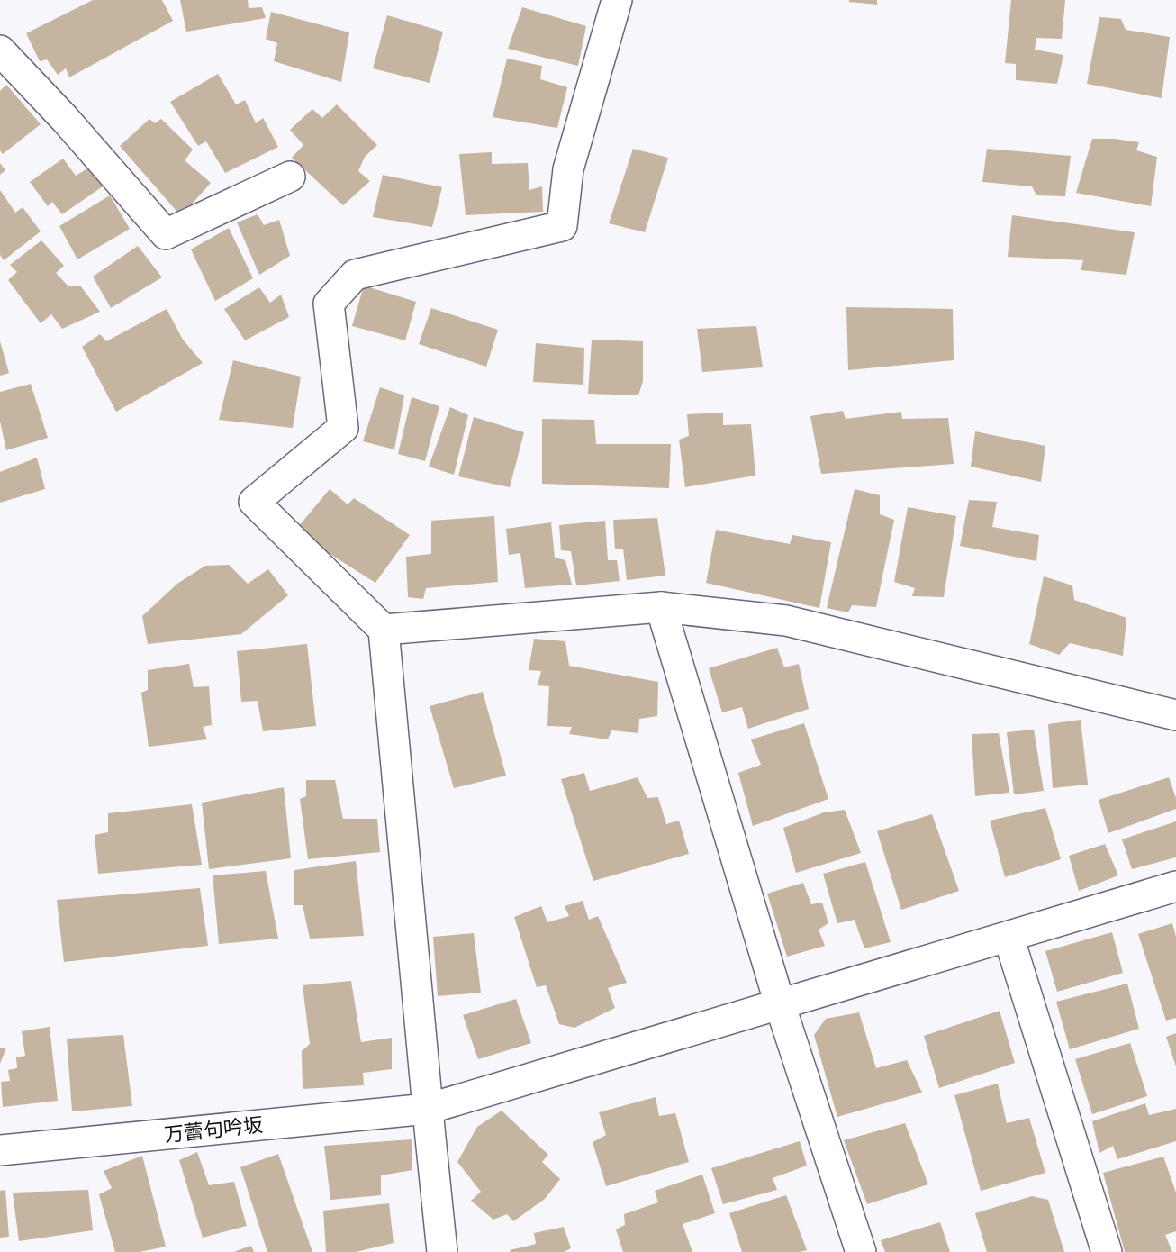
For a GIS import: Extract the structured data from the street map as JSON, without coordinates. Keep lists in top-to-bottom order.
{
  "streets": {
    "street": ["万蕾句吟坂"]
  }
}
